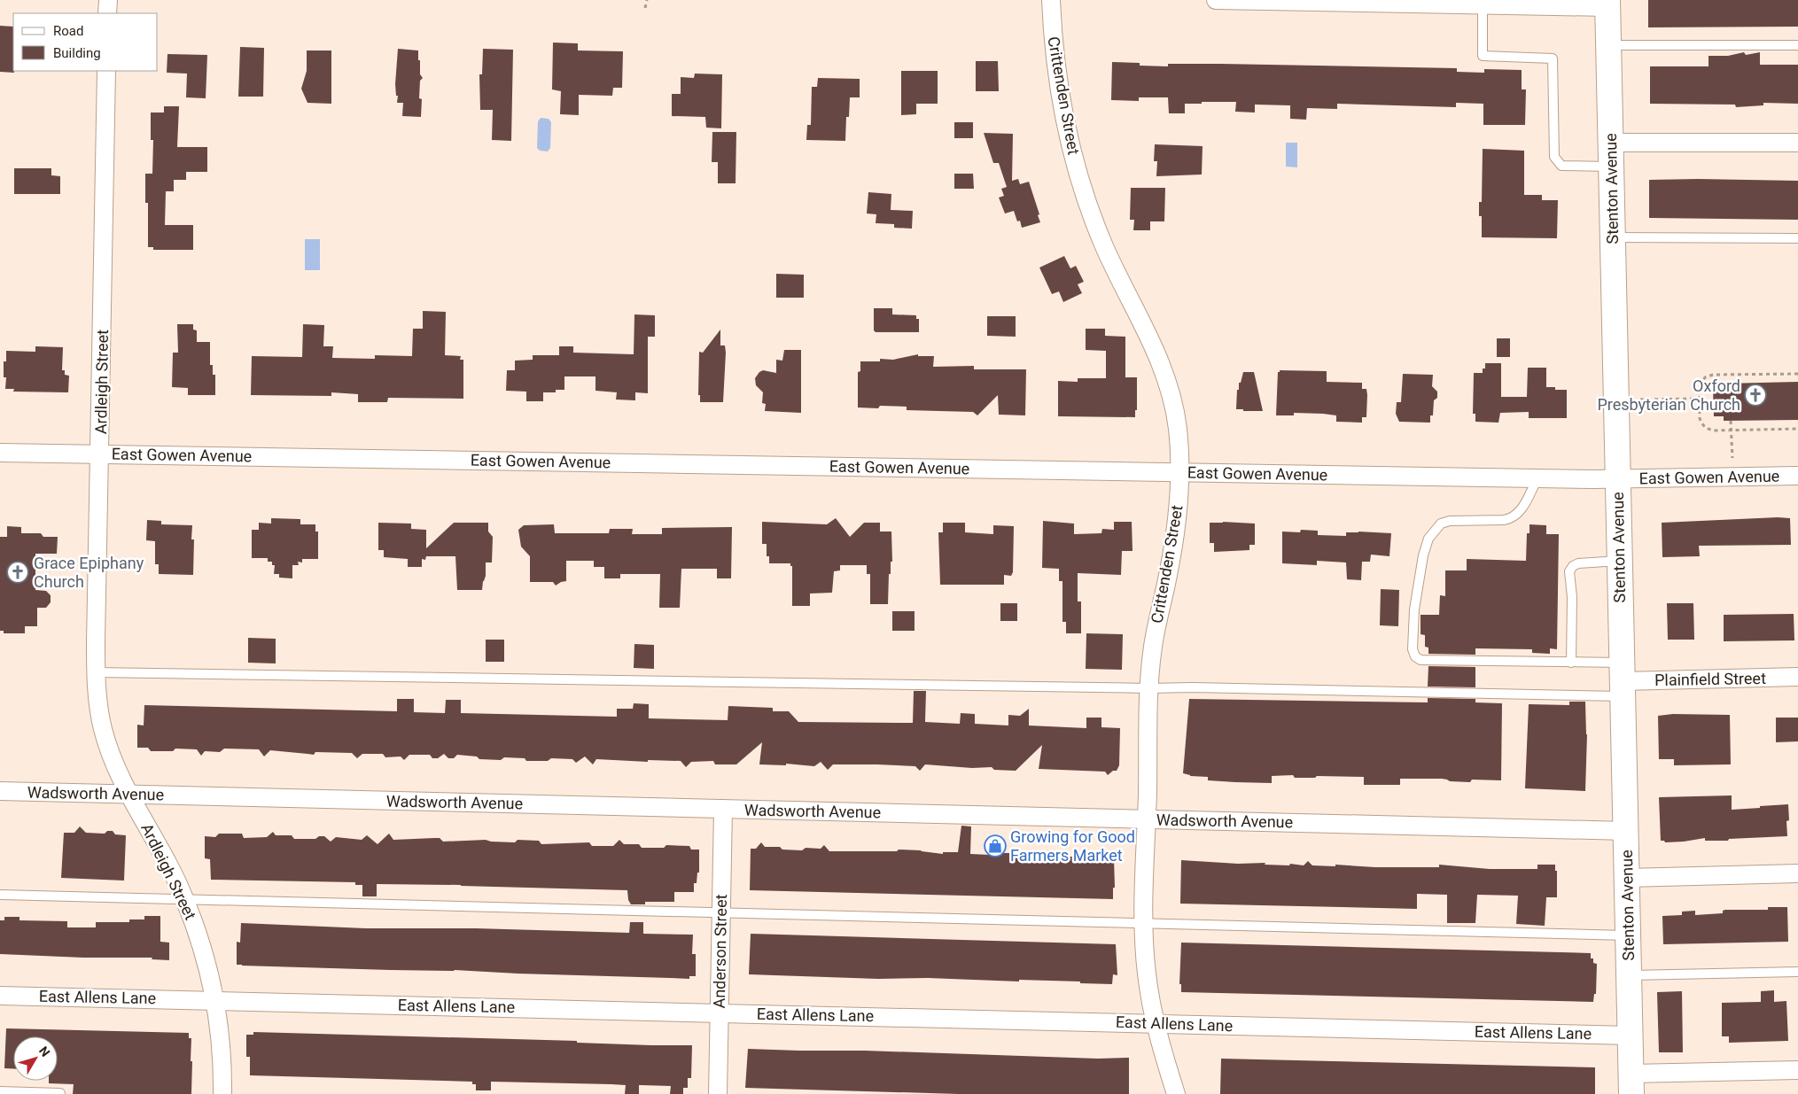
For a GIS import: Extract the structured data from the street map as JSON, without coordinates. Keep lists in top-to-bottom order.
{
  "streets": {
    "main road": ["Stenton Avenue"],
    "street": [
      "Crittenden Street",
      "Ardleigh Street",
      "East Gowen Avenue",
      "Plainfield Street",
      "Wadsworth Avenue",
      "Anderson Street",
      "East Allens Lane"
    ]
  },
  "crossings": [
    ["Crittenden Street", "East Gowen Avenue"],
    ["Crittenden Street", "Wadsworth Avenue"],
    ["Crittenden Street", "East Allens Lane"],
    ["Stenton Avenue", "East Gowen Avenue"],
    ["Stenton Avenue", "Plainfield Street"],
    ["Stenton Avenue", "Wadsworth Avenue"],
    ["Stenton Avenue", "East Allens Lane"],
    ["Ardleigh Street", "East Gowen Avenue"],
    ["Ardleigh Street", "Wadsworth Avenue"],
    ["Ardleigh Street", "East Allens Lane"],
    ["Wadsworth Avenue", "Anderson Street"],
    ["Anderson Street", "East Allens Lane"]
  ],
  "places": {
    "church": ["Oxford Presbyterian Church", "Grace Epiphany Church"],
    "shop": ["Growing for Good Farmers Market"]
  },
  "legend": ["Road", "Building"],
  "north": "top right"
}
